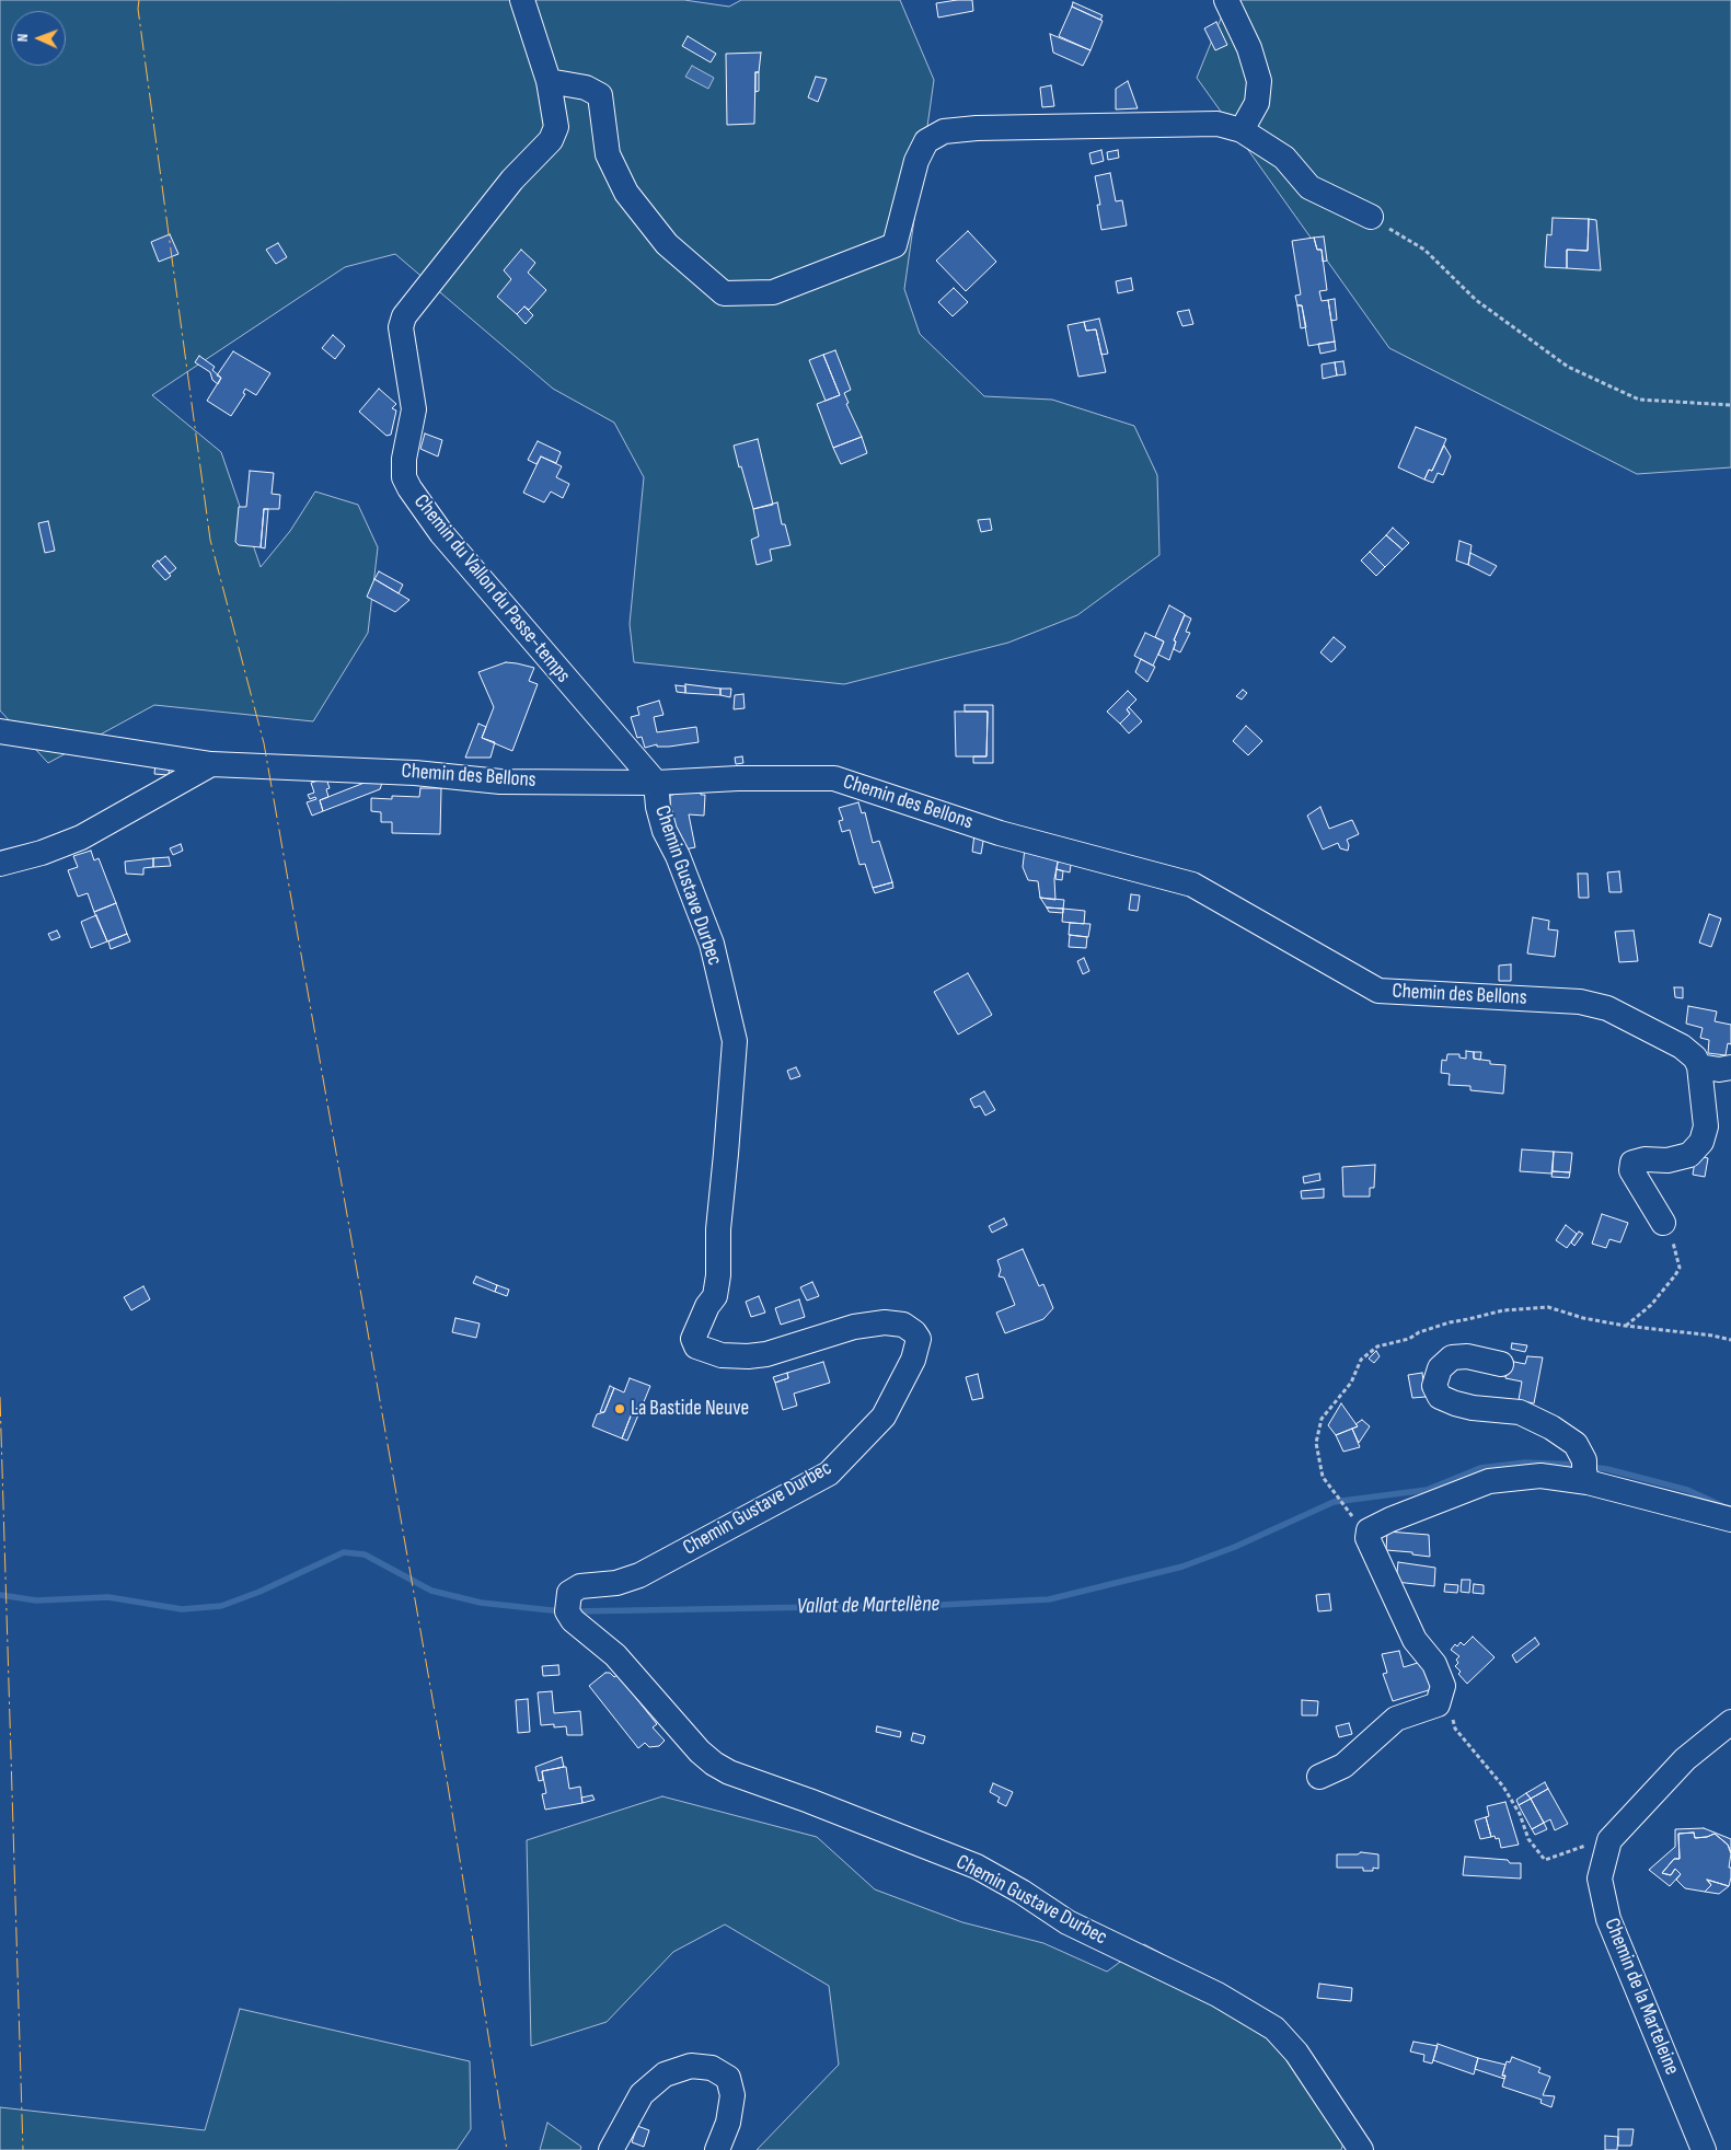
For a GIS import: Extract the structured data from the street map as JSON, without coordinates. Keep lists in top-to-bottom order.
{
  "streets": {
    "street": [
      "Chemin du Vallon du Passe-temps",
      "Chemin des Bellons",
      "Chemin Gustave Durbec",
      "Chemin de la Marteleine"
    ]
  },
  "crossings": [
    ["Chemin du Vallon du Passe-temps", "Chemin des Bellons"],
    ["Chemin du Vallon du Passe-temps", "Chemin Gustave Durbec"],
    ["Chemin des Bellons", "Chemin Gustave Durbec"]
  ],
  "water": ["Vallat de Martellène"],
  "places": ["La Bastide Neuve"],
  "north": "left"
}
